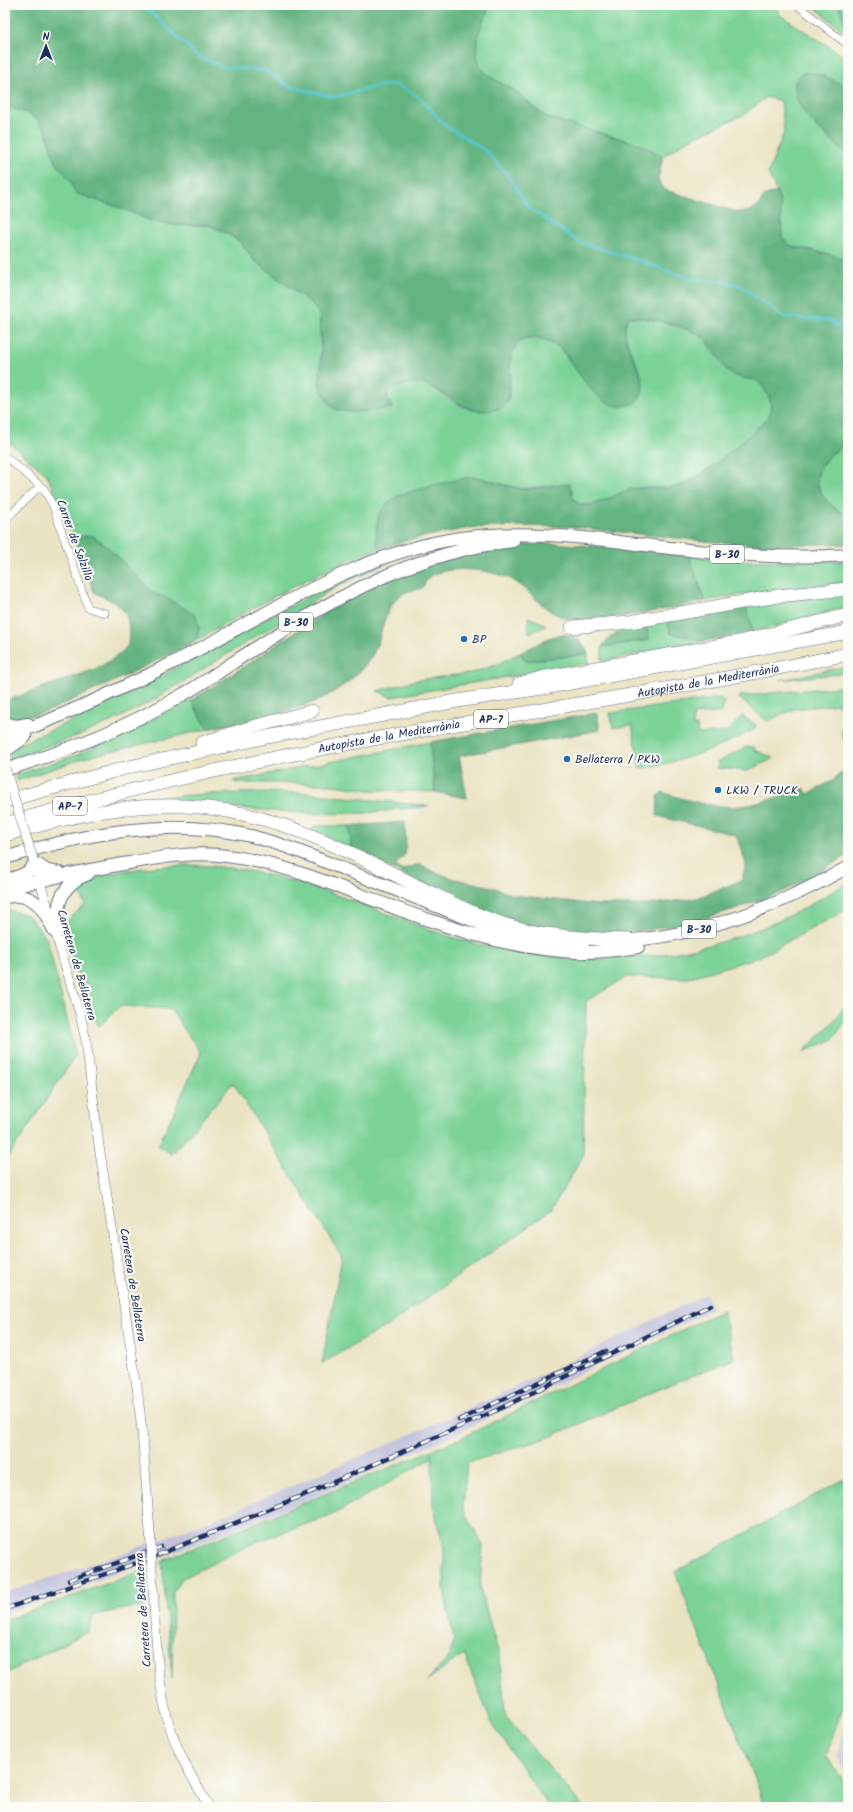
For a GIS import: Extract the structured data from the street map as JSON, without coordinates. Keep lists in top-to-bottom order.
{
  "streets": {
    "highway": ["B-30", "Autopista de la Mediterrània", "AP-7"],
    "street": ["Carrer de Salzillo", "Carretera de Bellaterra"]
  },
  "crossings": [
    ["B-30", "Carretera de Bellaterra"]
  ],
  "places": ["BP", "Bellaterra / PKW", "LKW / TRUCK"],
  "north": "top"
}
